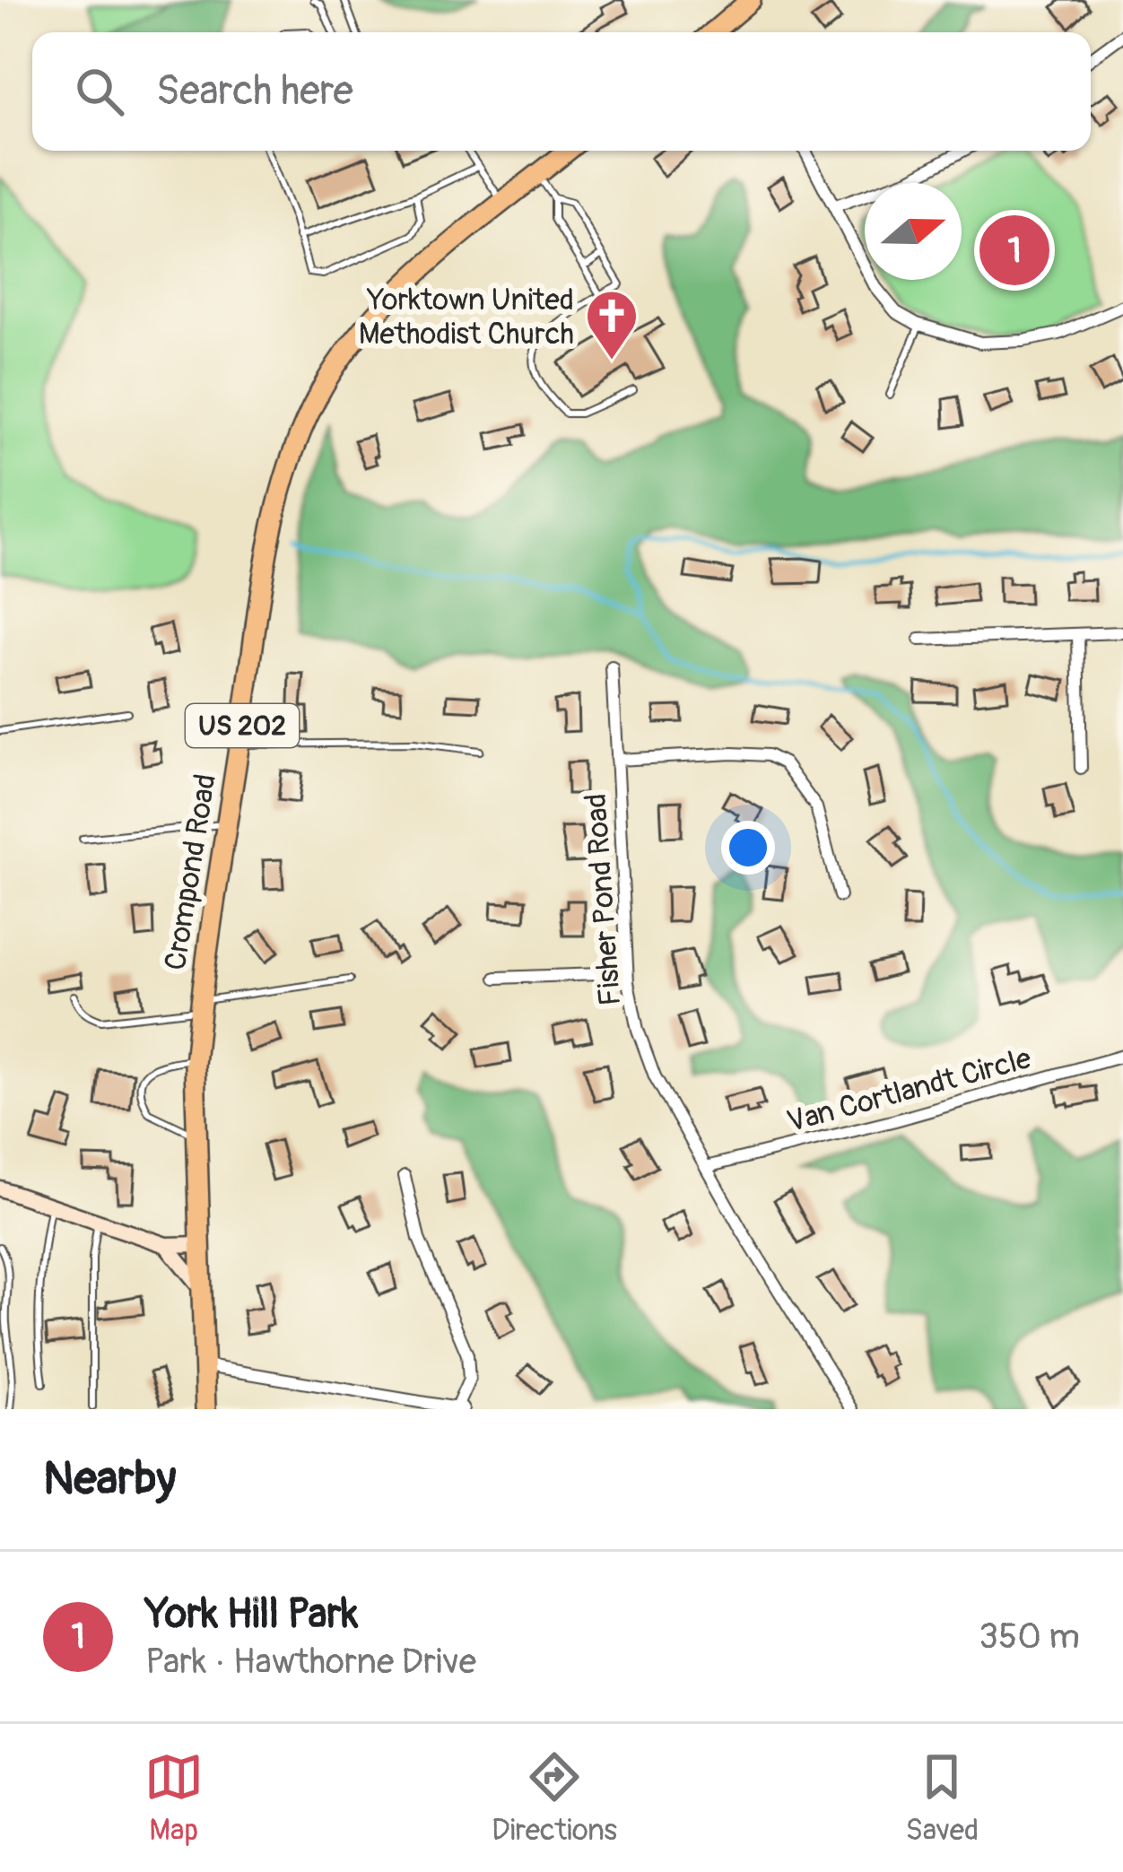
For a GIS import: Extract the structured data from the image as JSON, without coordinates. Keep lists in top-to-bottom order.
{
  "streets": {
    "highway": ["US 202", "Crompond Road"],
    "street": ["Fisher Pond Road", "Van Cortlandt Circle"]
  },
  "crossings": [
    ["Fisher Pond Road", "Van Cortlandt Circle"]
  ],
  "places": {
    "church": ["Yorktown United Methodist Church"]
  },
  "north": "right",
  "page": {
    "search": "Search here",
    "pins": "1",
    "heading": "Nearby",
    "list": [
      {
        "mark": "1",
        "name": "York Hill Park",
        "note": "Park · Hawthorne Drive",
        "value": "350 m"
      }
    ],
    "nav": ["Map", "Directions", "Saved"]
  }
}
